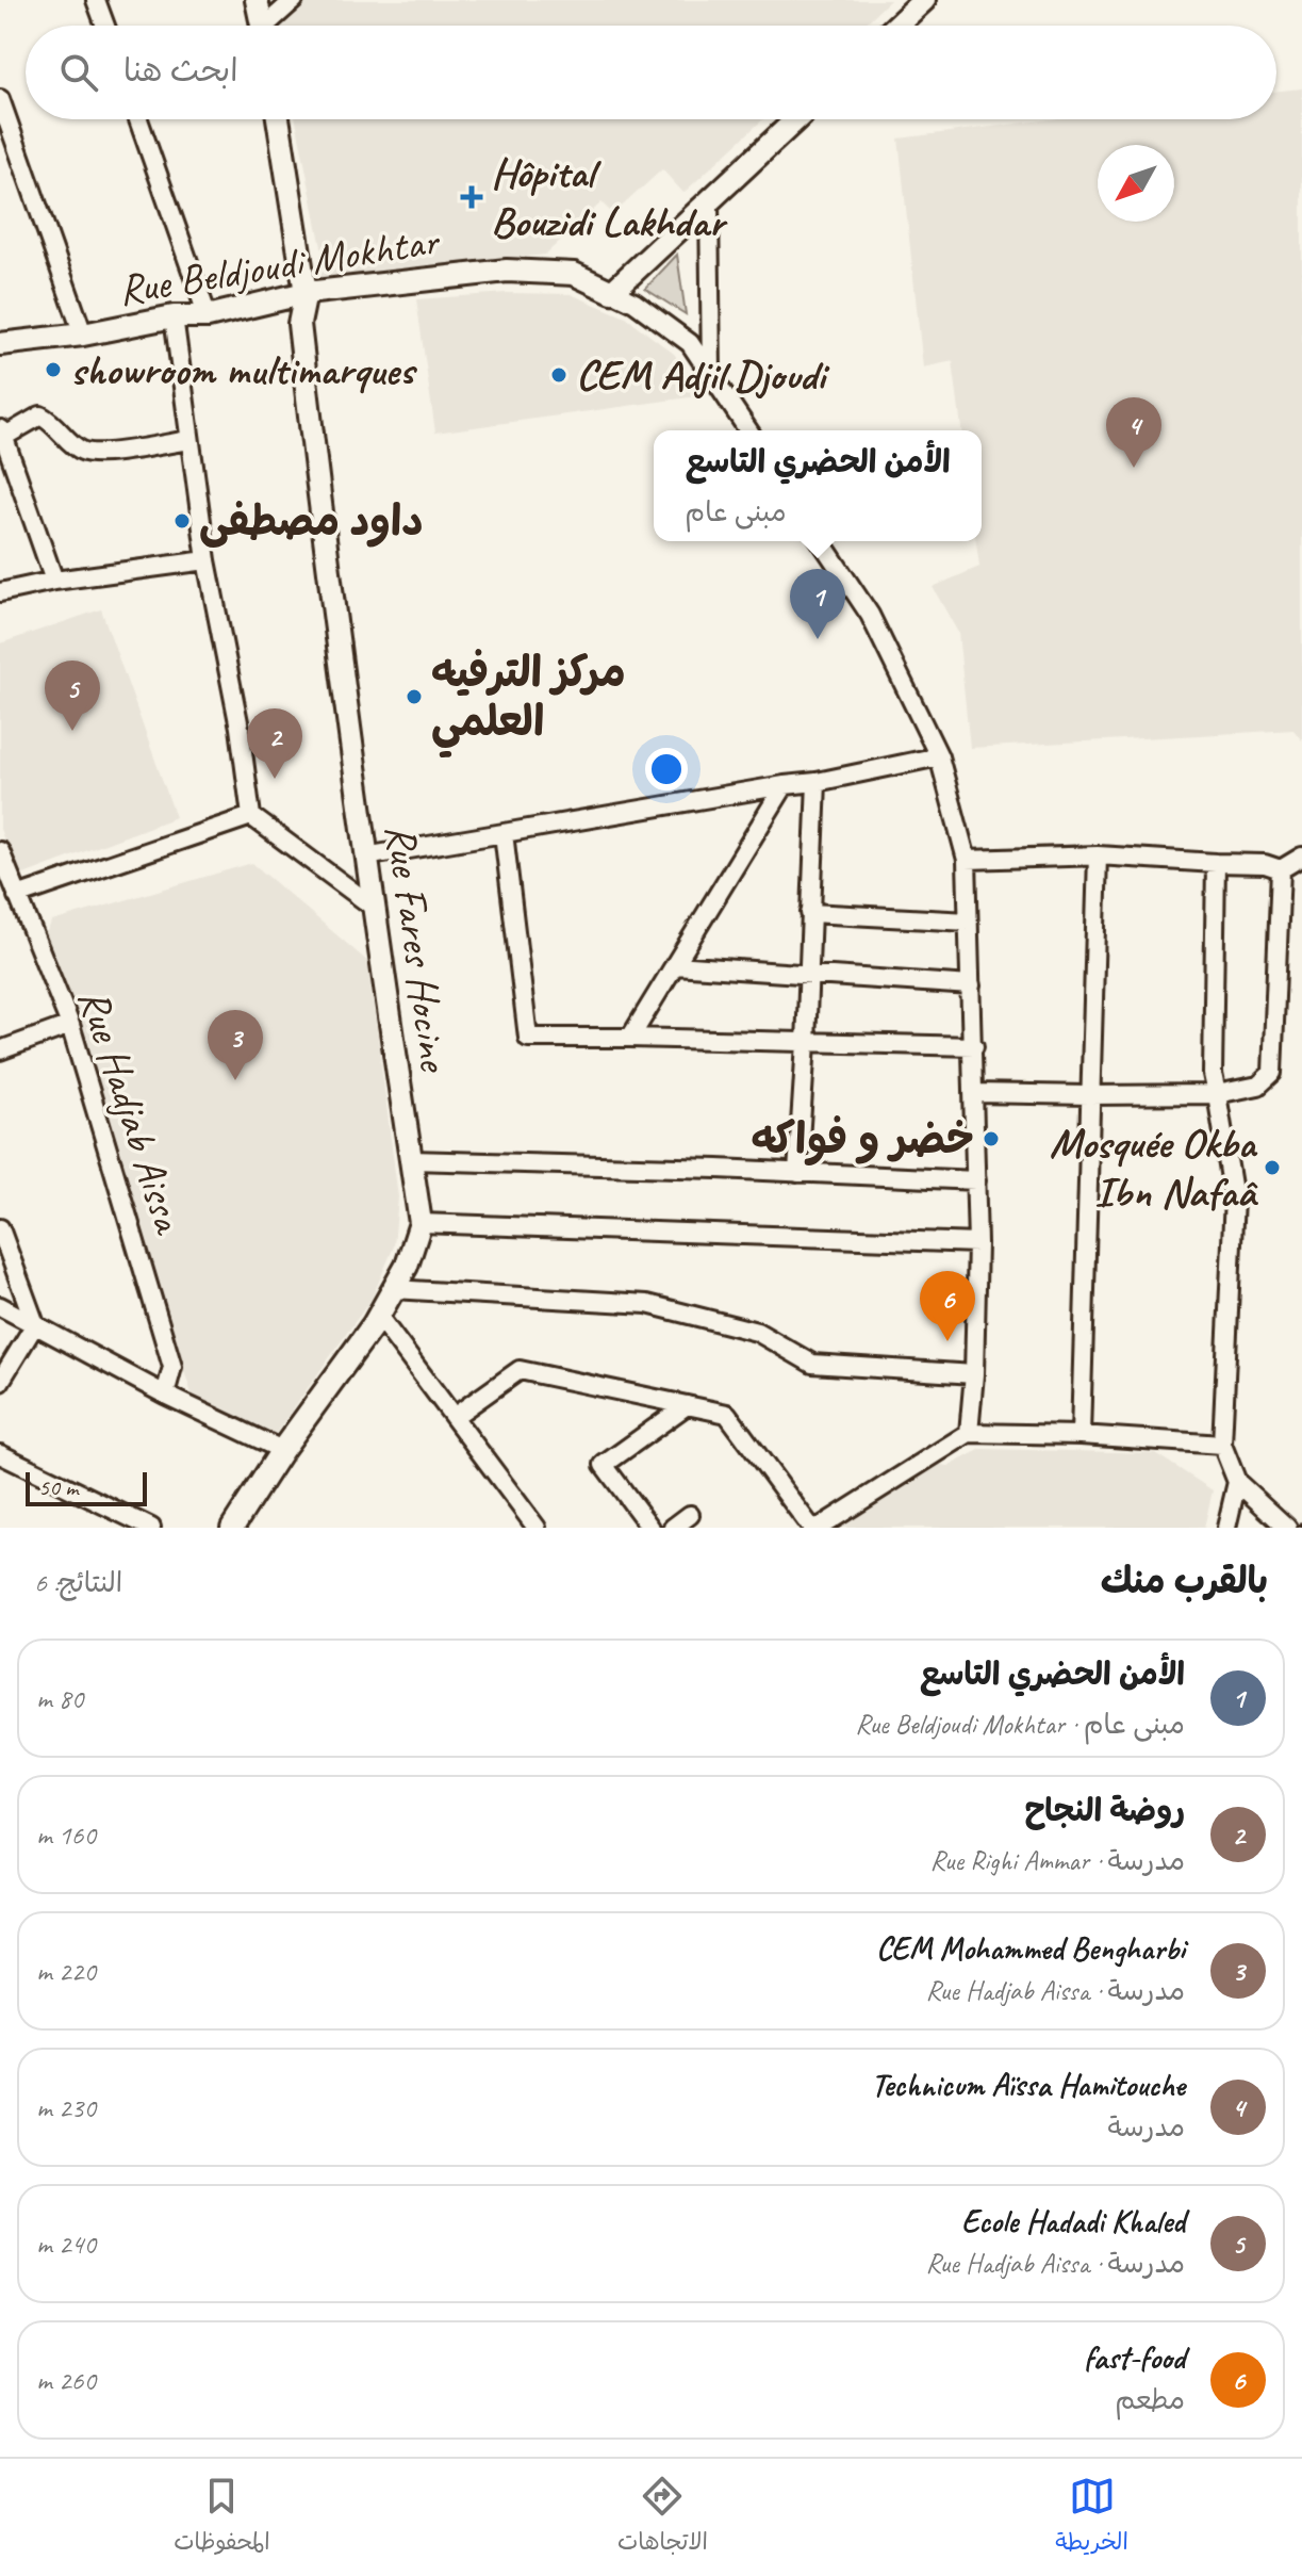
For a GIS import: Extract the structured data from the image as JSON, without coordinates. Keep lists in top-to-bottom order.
{
  "streets": {
    "street": ["Rue Beldjoudi Mokhtar", "Rue Fares Hocine", "Rue Hadjab Aissa"]
  },
  "crossings": [
    ["Rue Beldjoudi Mokhtar", "Rue Fares Hocine"]
  ],
  "places": {
    "health": ["Hôpital Bouzidi Lakhdar"],
    "other": [
      "showroom multimarques",
      "CEM Adjil Djoudi",
      "داود مصطفى",
      "مركز الترفيه العلمي",
      "خضر و فواكه",
      "Mosquée Okba Ibn Nafaâ"
    ]
  },
  "scale_bar": "50 m",
  "north": "bottom left",
  "page": {
    "search": "ابحث هنا",
    "pins": [
      "4",
      "1",
      "5",
      "2",
      "3",
      "6"
    ],
    "popup": ["الأمن الحضري التاسع", "مبنى عام"],
    "scale": "50 m",
    "heading": ["بالقرب منك", "النتائج: 6"],
    "list": [
      {
        "mark": "1",
        "name": "الأمن الحضري التاسع",
        "note": "مبنى عام · Rue Beldjoudi Mokhtar",
        "value": "80 m"
      },
      {
        "mark": "2",
        "name": "روضة النجاح",
        "note": "مدرسة · Rue Righi Ammar",
        "value": "160 m"
      },
      {
        "mark": "3",
        "name": "CEM Mohammed Bengharbi",
        "note": "مدرسة · Rue Hadjab Aissa",
        "value": "220 m"
      },
      {
        "mark": "4",
        "name": "Technicum Aïssa Hamitouche",
        "note": "مدرسة",
        "value": "230 m"
      },
      {
        "mark": "5",
        "name": "Ecole Hadadi Khaled",
        "note": "مدرسة · Rue Hadjab Aissa",
        "value": "240 m"
      },
      {
        "mark": "6",
        "name": "fast-food",
        "note": "مطعم",
        "value": "260 m"
      }
    ],
    "nav": ["الخريطة", "الاتجاهات", "المحفوظات"]
  }
}
